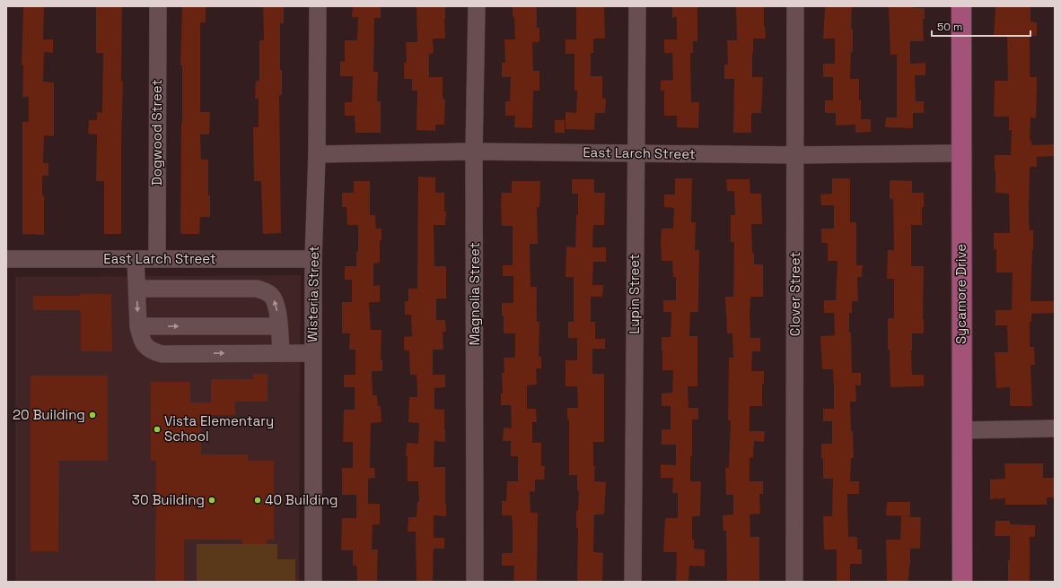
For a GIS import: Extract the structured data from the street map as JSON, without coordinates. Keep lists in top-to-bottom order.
{
  "streets": {
    "main road": ["Sycamore Drive"],
    "street": [
      "Dogwood Street",
      "East Larch Street",
      "Wisteria Street",
      "Magnolia Street",
      "Lupin Street",
      "Clover Street"
    ]
  },
  "crossings": [
    ["Dogwood Street", "East Larch Street"],
    ["East Larch Street", "Wisteria Street"],
    ["East Larch Street", "Magnolia Street"],
    ["East Larch Street", "Lupin Street"],
    ["East Larch Street", "Clover Street"],
    ["East Larch Street", "Sycamore Drive"]
  ],
  "places": [
    "20 Building",
    "Vista Elementary School",
    "30 Building",
    "40 Building"
  ],
  "scale_bar": "50 m"
}
